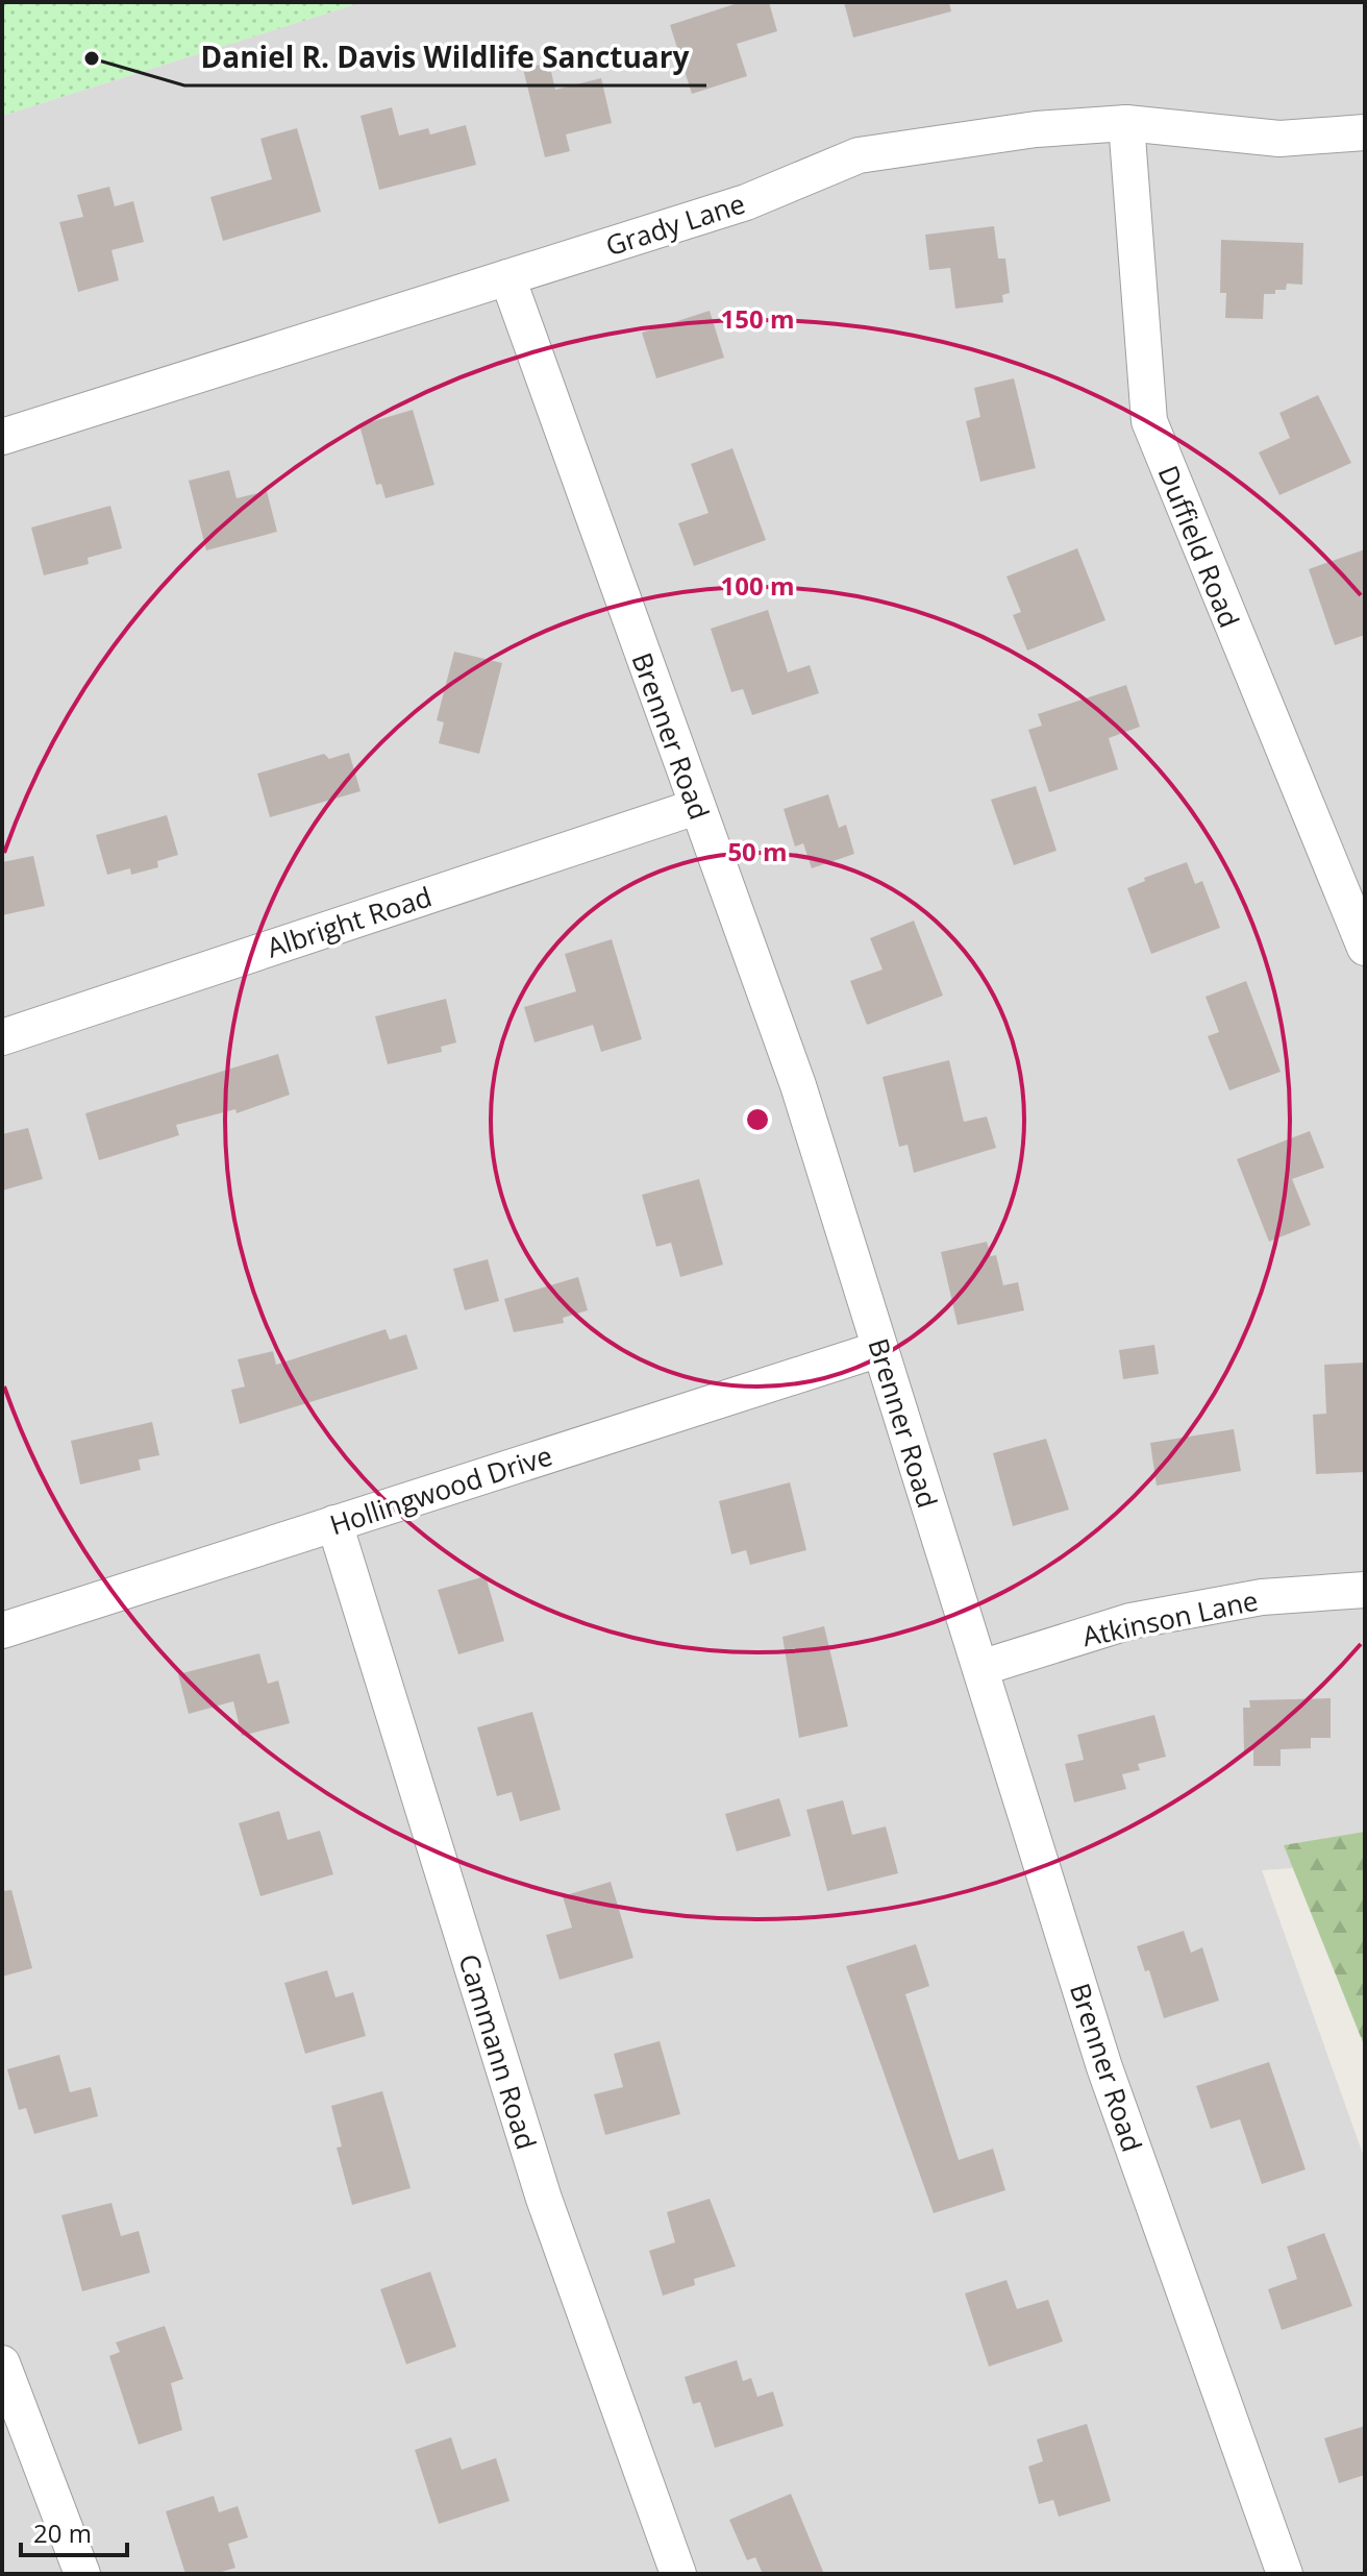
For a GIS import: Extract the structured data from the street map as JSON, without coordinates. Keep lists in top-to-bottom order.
{
  "streets": {
    "street": [
      "Grady Lane",
      "Duffield Road",
      "Brenner Road",
      "Albright Road",
      "Hollingwood Drive",
      "Atkinson Lane",
      "Cammann Road"
    ]
  },
  "crossings": [
    ["Grady Lane", "Duffield Road"],
    ["Grady Lane", "Brenner Road"],
    ["Brenner Road", "Albright Road"],
    ["Brenner Road", "Hollingwood Drive"],
    ["Brenner Road", "Atkinson Lane"],
    ["Hollingwood Drive", "Cammann Road"]
  ],
  "places": ["Daniel R. Davis Wildlife Sanctuary"],
  "scale_bar": "20 m",
  "rings": ["150 m", "100 m", "50 m"]
}
